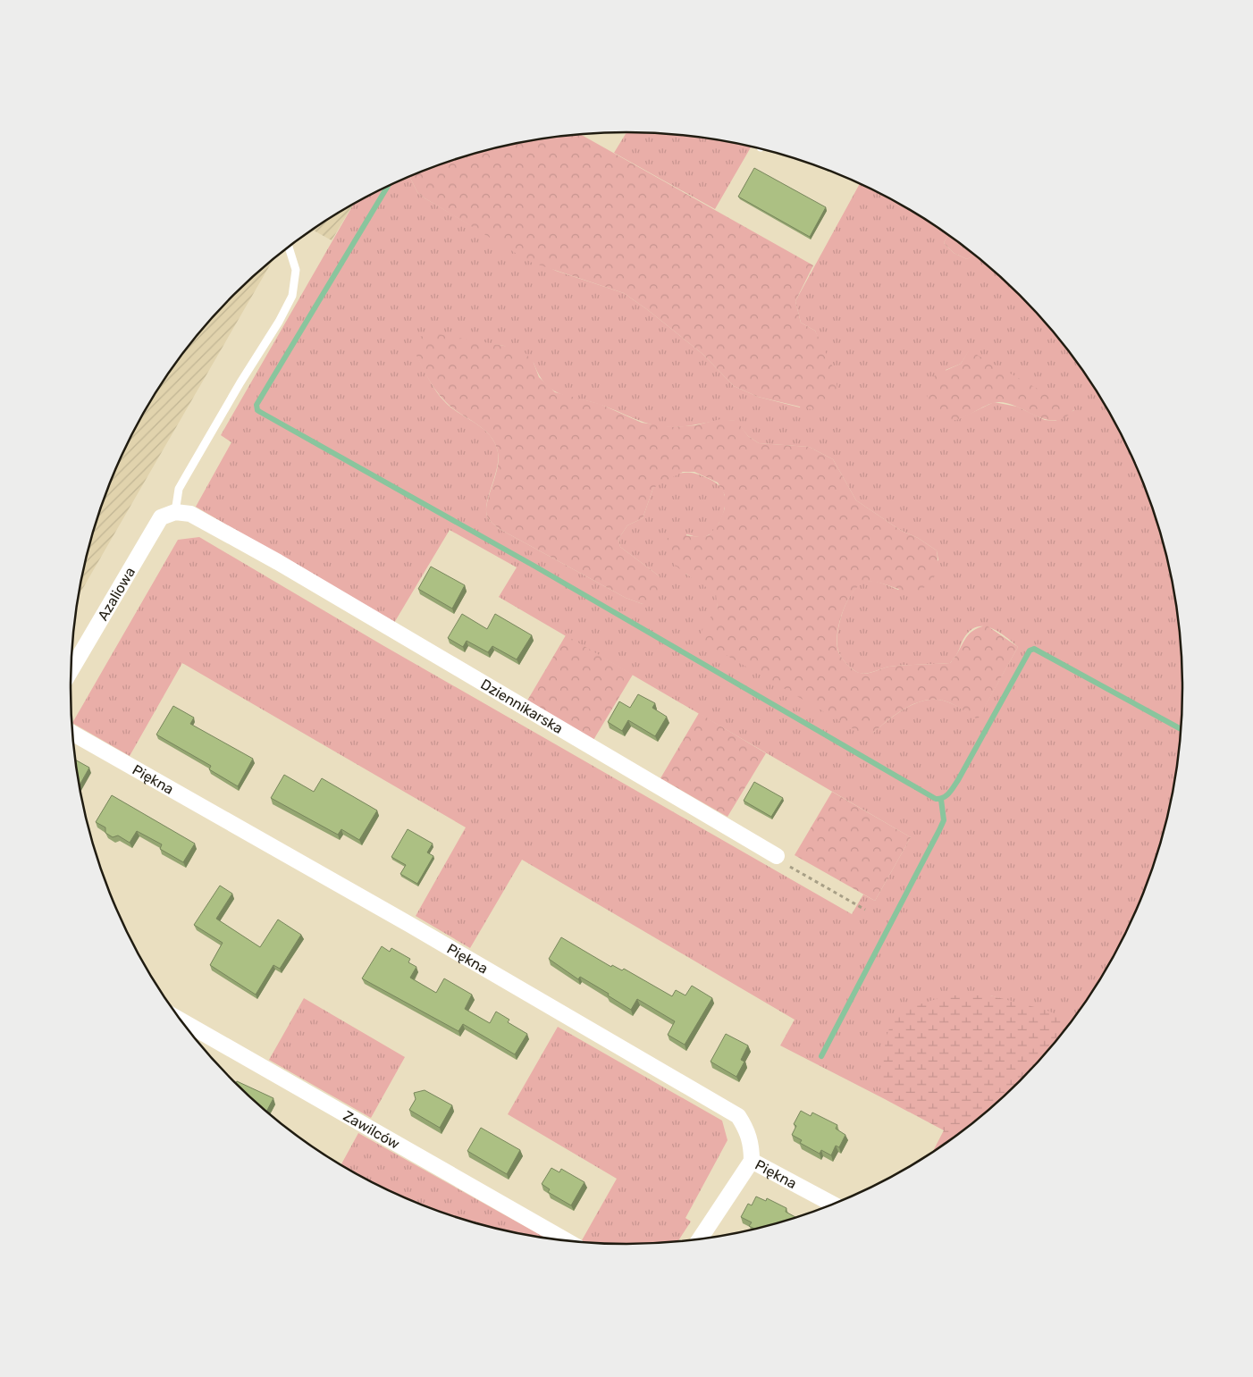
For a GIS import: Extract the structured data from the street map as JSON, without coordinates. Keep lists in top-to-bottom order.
{
  "streets": {
    "street": [
      "Azaliowa",
      "Dziennikarska",
      "Piękna",
      "Zawilców"
    ]
  },
  "crossings": [
    ["Azaliowa", "Dziennikarska"]
  ]
}
